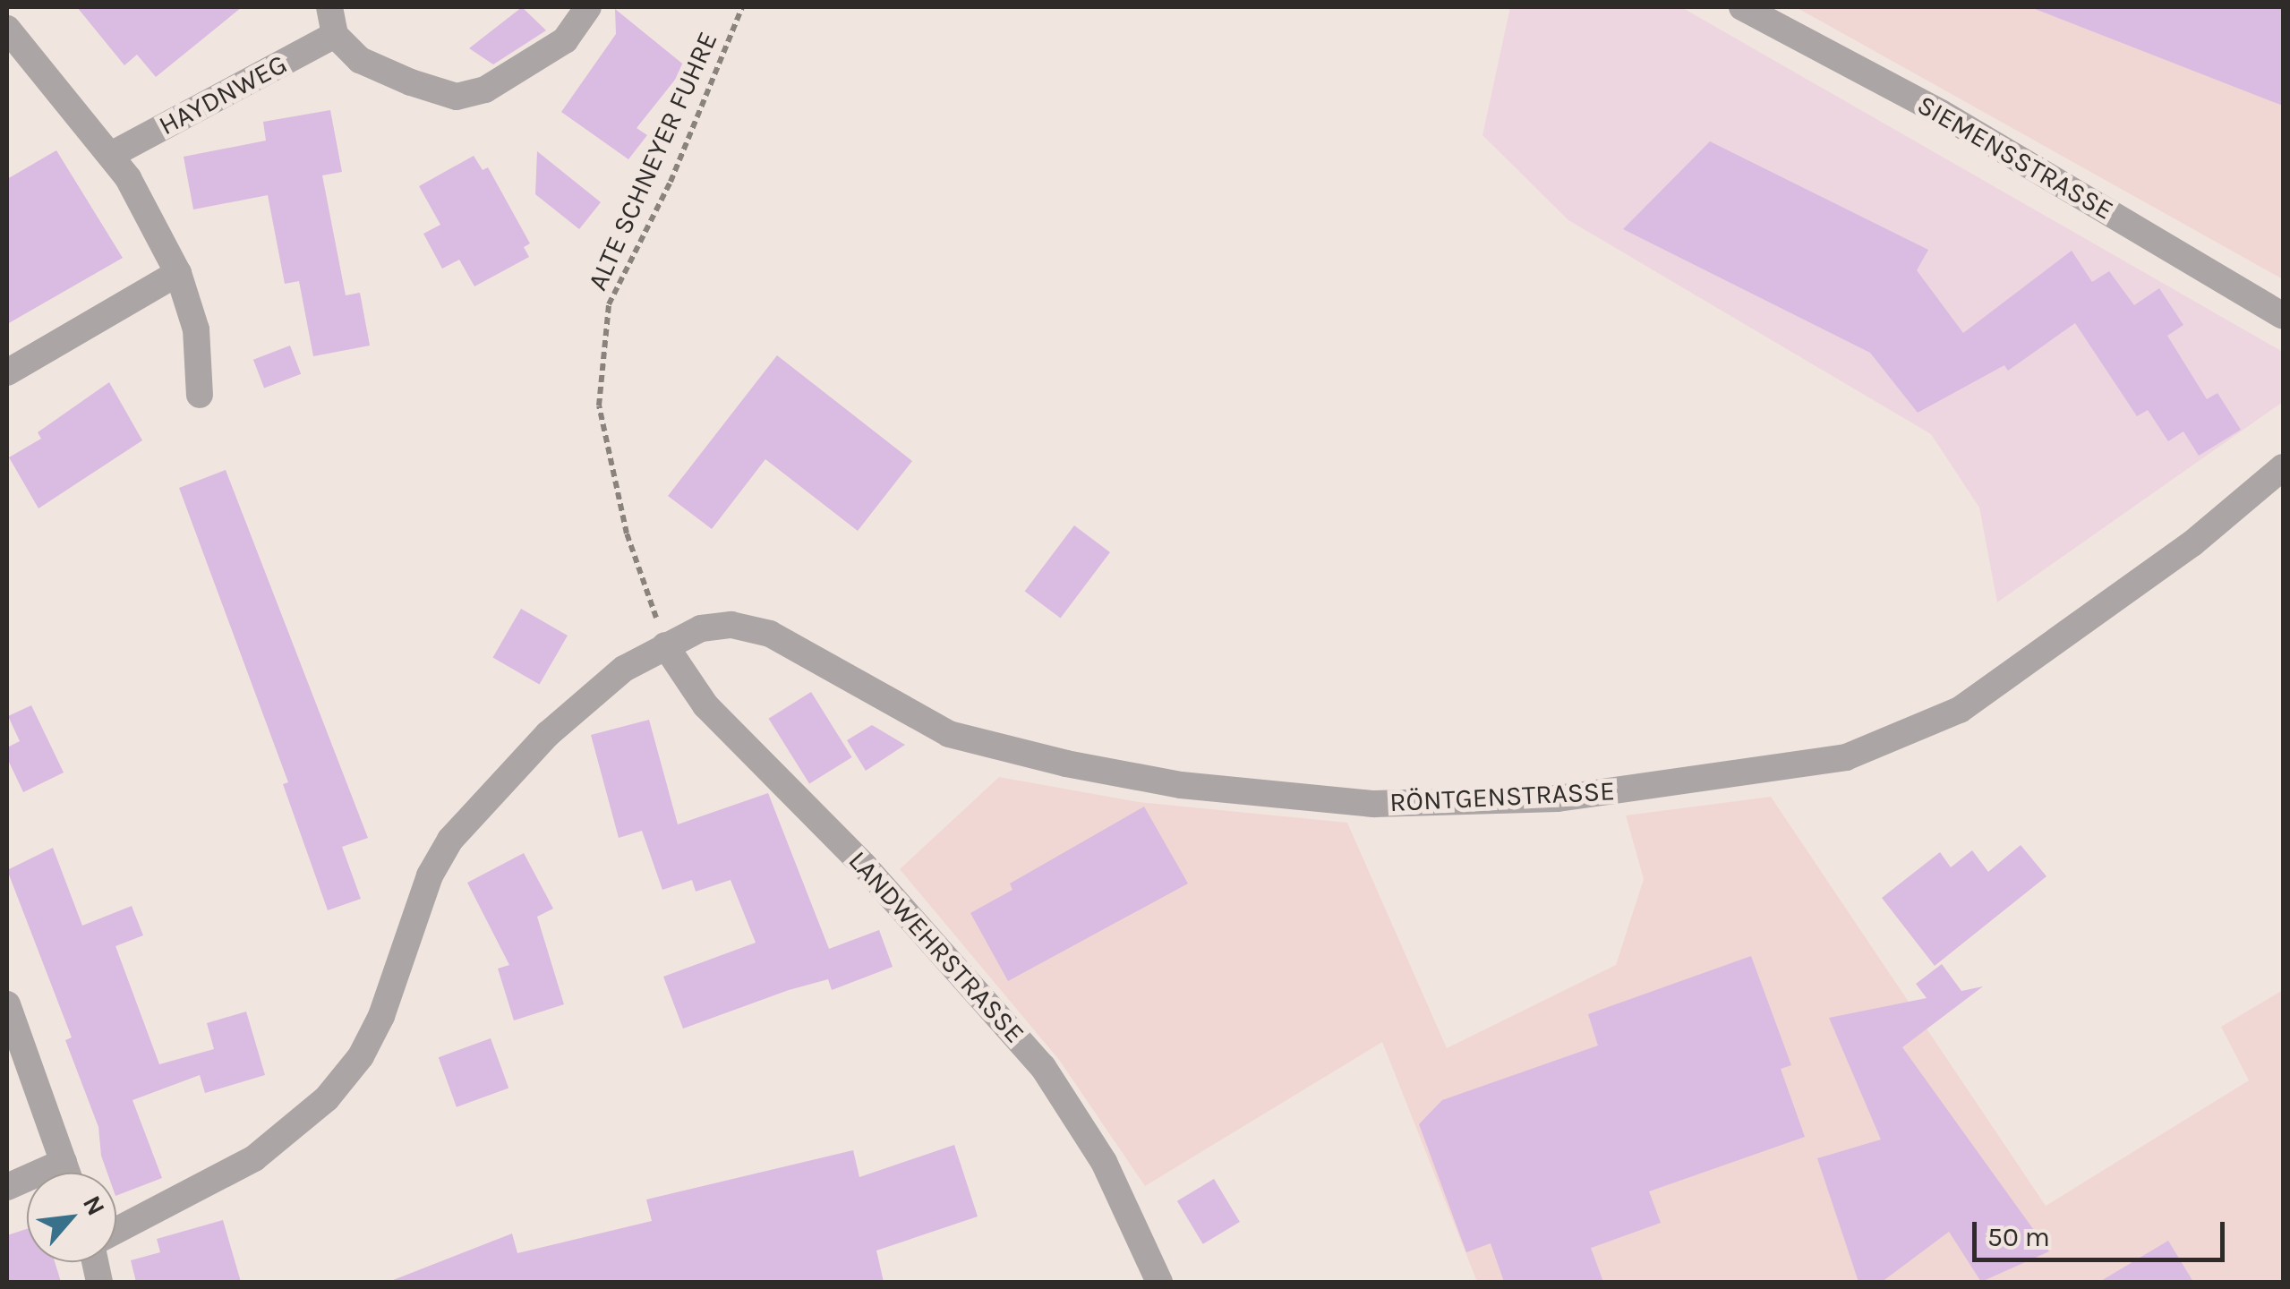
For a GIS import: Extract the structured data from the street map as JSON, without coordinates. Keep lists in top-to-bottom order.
{
  "streets": {
    "street": [
      "HAYDNWEG",
      "SIEMENSSTRASSE",
      "RÖNTGENSTRASSE",
      "LANDWEHRSTRASSE"
    ],
    "path": ["ALTE SCHNEYER FUHRE"]
  },
  "crossings": [
    ["ALTE SCHNEYER FUHRE", "RÖNTGENSTRASSE"],
    ["ALTE SCHNEYER FUHRE", "LANDWEHRSTRASSE"],
    ["RÖNTGENSTRASSE", "LANDWEHRSTRASSE"]
  ],
  "scale_bar": "50 m",
  "north": "top right"
}
